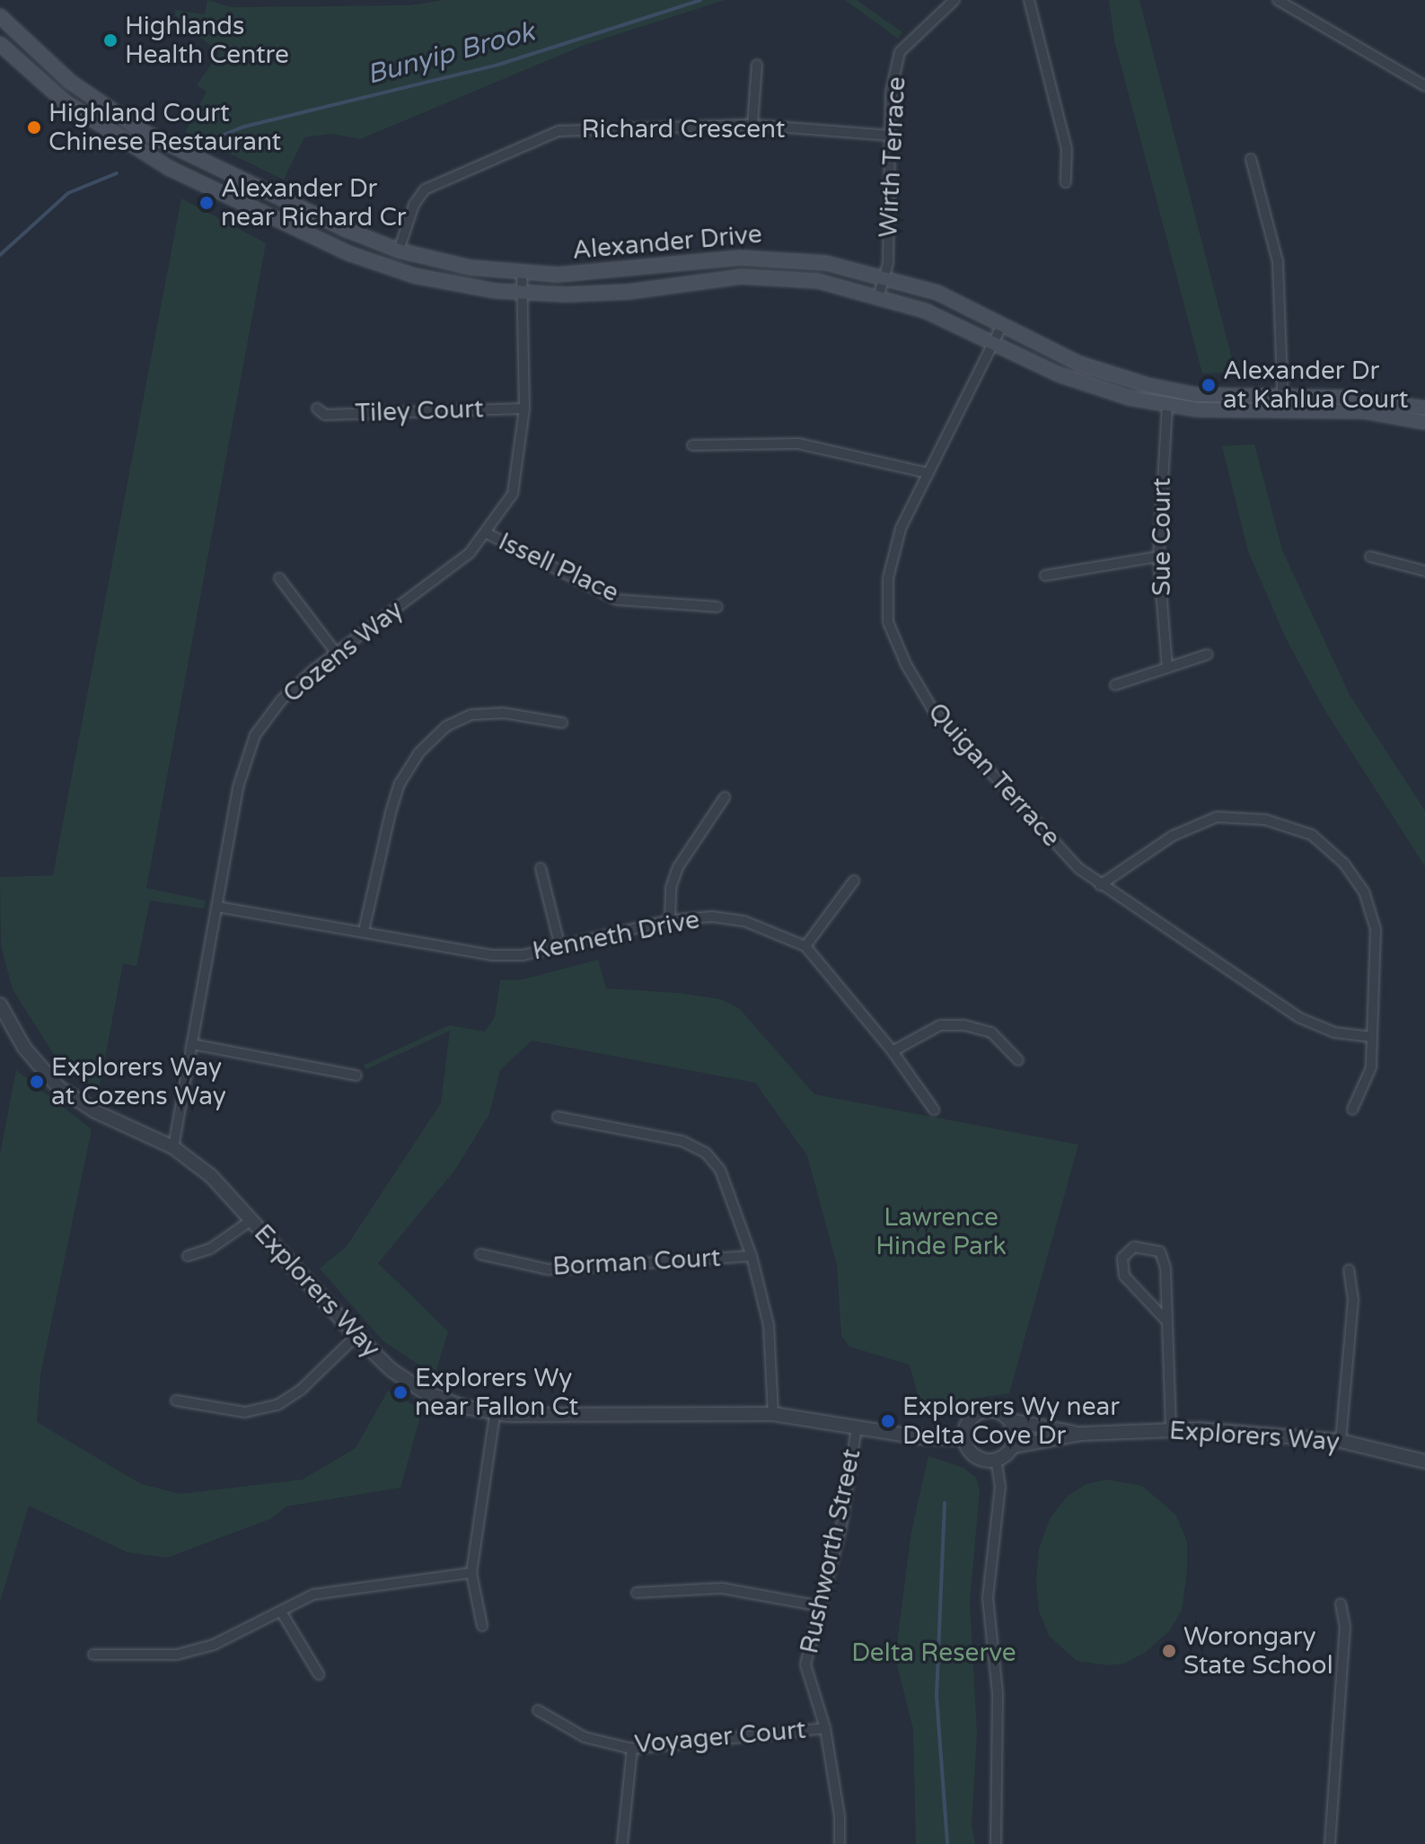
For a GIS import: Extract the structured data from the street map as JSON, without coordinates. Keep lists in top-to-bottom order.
{
  "streets": {
    "main road": ["Alexander Drive"],
    "street": [
      "Richard Crescent",
      "Wirth Terrace",
      "Tiley Court",
      "Sue Court",
      "Issell Place",
      "Cozens Way",
      "Quigan Terrace",
      "Kenneth Drive",
      "Borman Court",
      "Explorers Way",
      "Rushworth Street",
      "Voyager Court"
    ]
  },
  "crossings": [
    ["Richard Crescent", "Wirth Terrace"],
    ["Richard Crescent", "Alexander Drive"],
    ["Wirth Terrace", "Alexander Drive"],
    ["Alexander Drive", "Sue Court"],
    ["Alexander Drive", "Cozens Way"],
    ["Alexander Drive", "Quigan Terrace"],
    ["Tiley Court", "Cozens Way"],
    ["Issell Place", "Cozens Way"],
    ["Cozens Way", "Kenneth Drive"],
    ["Cozens Way", "Explorers Way"],
    ["Explorers Way", "Rushworth Street"],
    ["Rushworth Street", "Voyager Court"]
  ],
  "water": ["Bunyip Brook"],
  "parks": ["Lawrence Hinde Park", "Delta Reserve"],
  "places": [
    "Highlands Health Centre",
    "Highland Court Chinese Restaurant",
    "Alexander Dr near Richard Cr",
    "Alexander Dr at Kahlua Court",
    "Explorers Way at Cozens Way",
    "Explorers Wy near Fallon Ct",
    "Explorers Wy near Delta Cove Dr",
    "Worongary State School"
  ]
}
